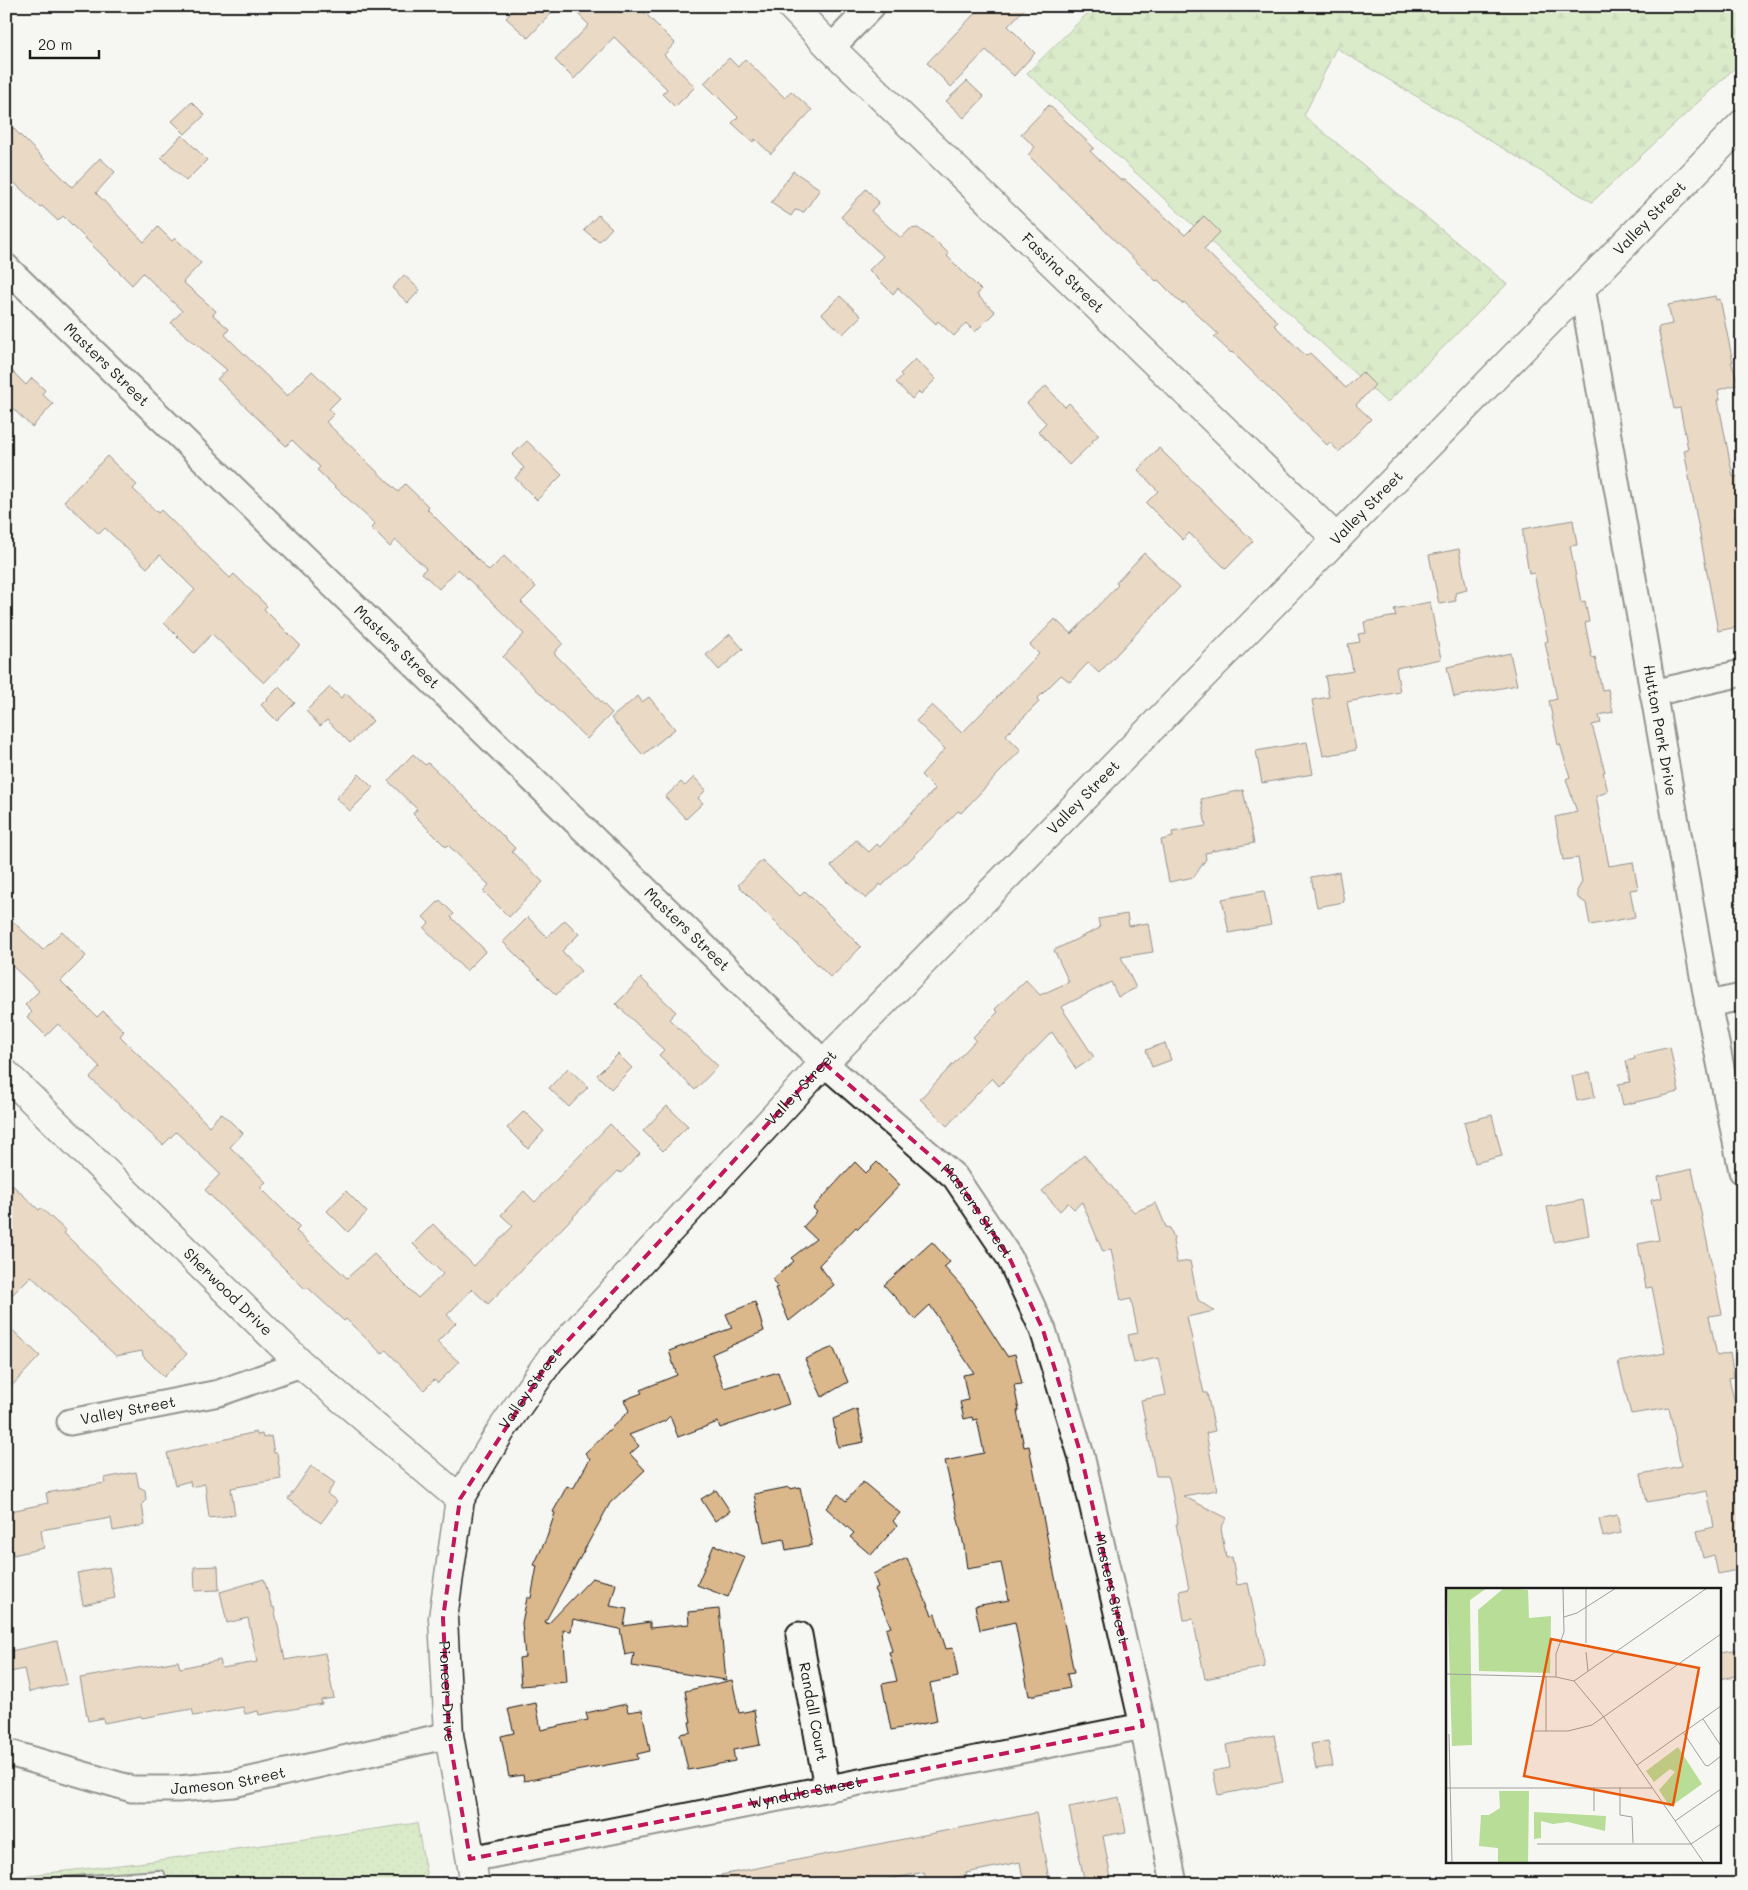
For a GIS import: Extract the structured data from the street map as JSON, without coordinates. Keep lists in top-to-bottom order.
{
  "streets": {
    "main road": [
      "Valley Street",
      "Fassina Street",
      "Sherwood Drive",
      "Pioneer Drive"
    ],
    "street": [
      "Masters Street",
      "Hutton Park Drive",
      "Randall Court",
      "Jameson Street",
      "Wyndale Street"
    ]
  },
  "crossings": [
    ["Valley Street", "Fassina Street"],
    ["Valley Street", "Masters Street"],
    ["Valley Street", "Hutton Park Drive"],
    ["Valley Street", "Sherwood Drive"],
    ["Valley Street", "Pioneer Drive"],
    ["Masters Street", "Wyndale Street"],
    ["Sherwood Drive", "Pioneer Drive"],
    ["Pioneer Drive", "Jameson Street"],
    ["Pioneer Drive", "Wyndale Street"],
    ["Randall Court", "Wyndale Street"]
  ],
  "scale_bar": "20 m"
}
